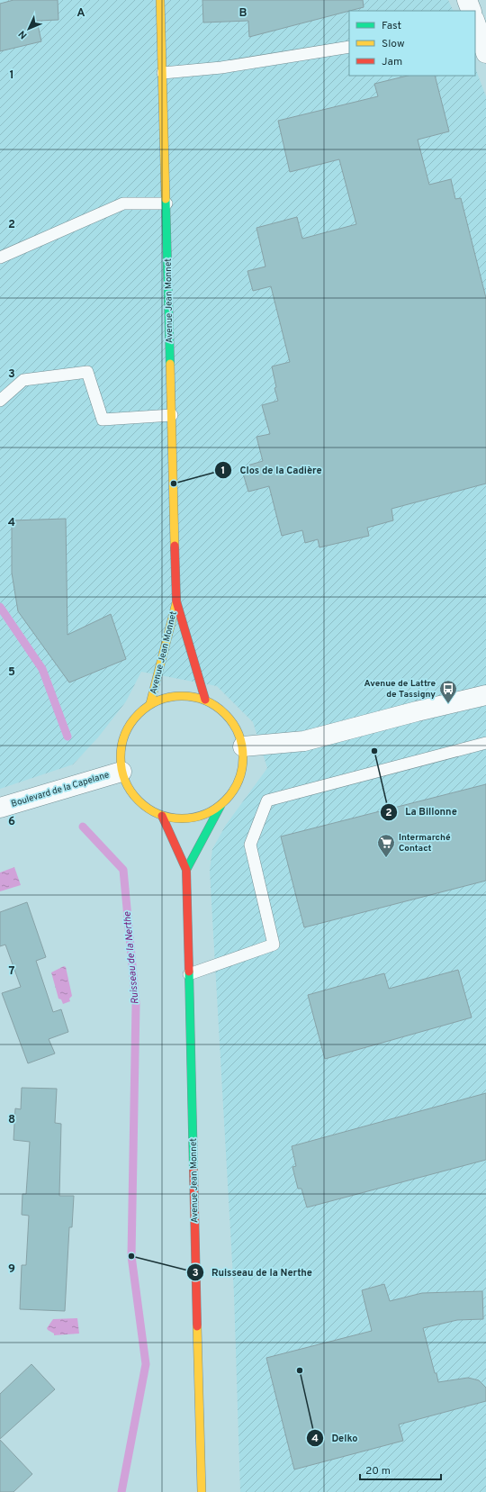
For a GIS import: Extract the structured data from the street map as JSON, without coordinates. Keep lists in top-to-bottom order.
{
  "streets": {
    "street": ["Avenue Jean Monnet", "Boulevard de la Capelane"]
  },
  "crossings": [
    ["Avenue Jean Monnet", "Boulevard de la Capelane"]
  ],
  "water": ["Ruisseau de la Nerthe"],
  "places": {
    "other": [
      "Clos de la Cadière",
      "La Billonne",
      "Ruisseau de la Nerthe",
      "Delko"
    ],
    "bus stop": ["Avenue de Lattre de Tassigny"],
    "supermarket": ["Intermarché Contact"]
  },
  "legend": ["Fast", "Slow", "Jam"],
  "scale_bar": "20 m",
  "north": "bottom left",
  "grid": {
    "columns": ["A", "B"],
    "rows": [
      "1",
      "2",
      "3",
      "4",
      "5",
      "6",
      "7",
      "8",
      "9"
    ]
  }
}
